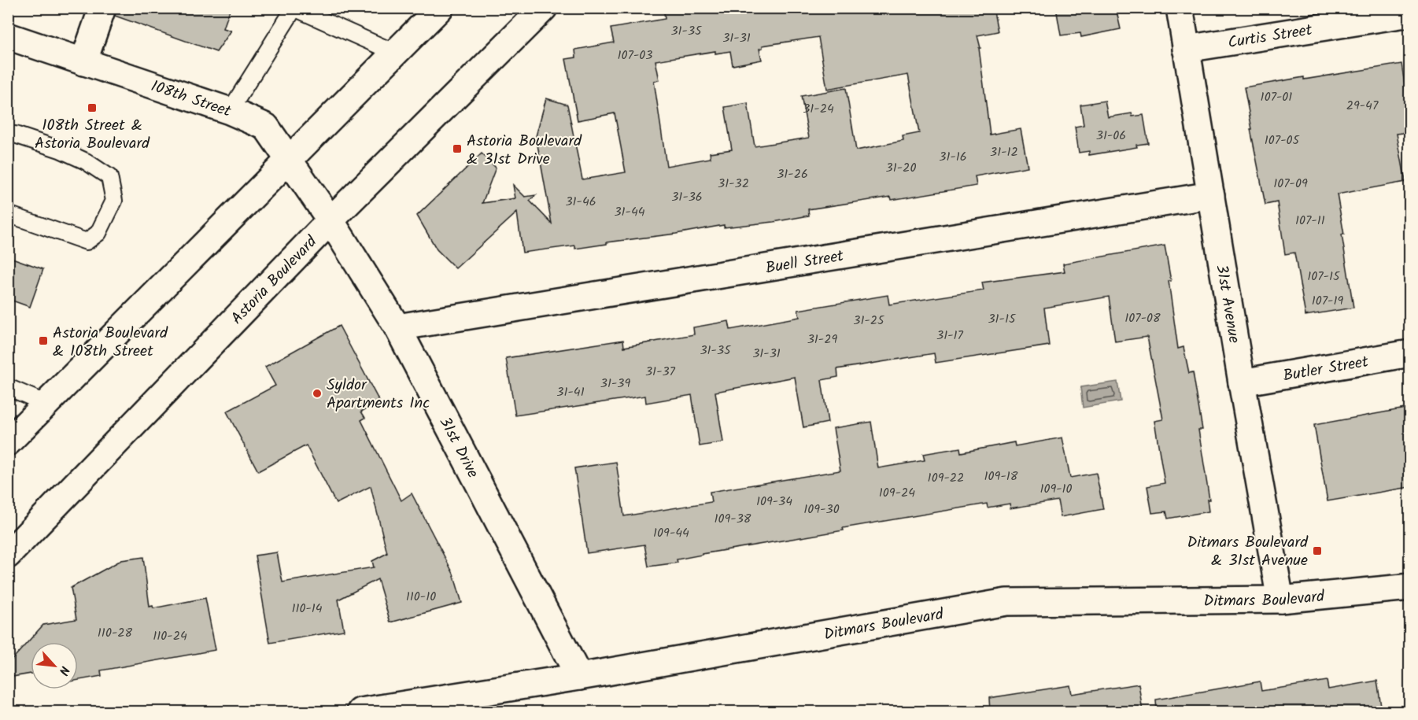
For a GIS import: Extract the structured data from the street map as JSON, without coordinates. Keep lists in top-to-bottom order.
{
  "streets": {
    "street": [
      "Curtis Street",
      "108th Street",
      "Buell Street",
      "Astoria Boulevard",
      "31st Avenue",
      "Butler Street",
      "31st Drive",
      "Ditmars Boulevard"
    ]
  },
  "crossings": [
    ["Curtis Street", "31st Avenue"],
    ["108th Street", "Astoria Boulevard"],
    ["108th Street", "31st Drive"],
    ["Buell Street", "31st Avenue"],
    ["Buell Street", "31st Drive"],
    ["Astoria Boulevard", "31st Drive"],
    ["31st Avenue", "Butler Street"],
    ["31st Avenue", "Ditmars Boulevard"],
    ["31st Drive", "Ditmars Boulevard"]
  ],
  "places": {
    "transit": [
      "108th Street & Astoria Boulevard",
      "Astoria Boulevard & 31st Drive",
      "Astoria Boulevard & 108th Street",
      "Ditmars Boulevard & 31st Avenue"
    ],
    "other": ["Syldor Apartments Inc"]
  },
  "house_numbers": [
    "31-35",
    "31-31",
    "107-03",
    "107-01",
    "29-47",
    "31-24",
    "31-06",
    "107-05",
    "31-12",
    "31-16",
    "31-20",
    "31-26",
    "31-32",
    "107-09",
    "31-36",
    "31-46",
    "31-44",
    "107-11",
    "107-15",
    "107-19",
    "107-08",
    "31-15",
    "31-25",
    "31-17",
    "31-29",
    "31-35",
    "31-31",
    "31-37",
    "31-39",
    "31-41",
    "109-18",
    "109-22",
    "109-10",
    "109-24",
    "109-34",
    "109-30",
    "109-38",
    "109-44",
    "110-10",
    "110-14",
    "110-28",
    "110-24"
  ],
  "north": "bottom right"
}
